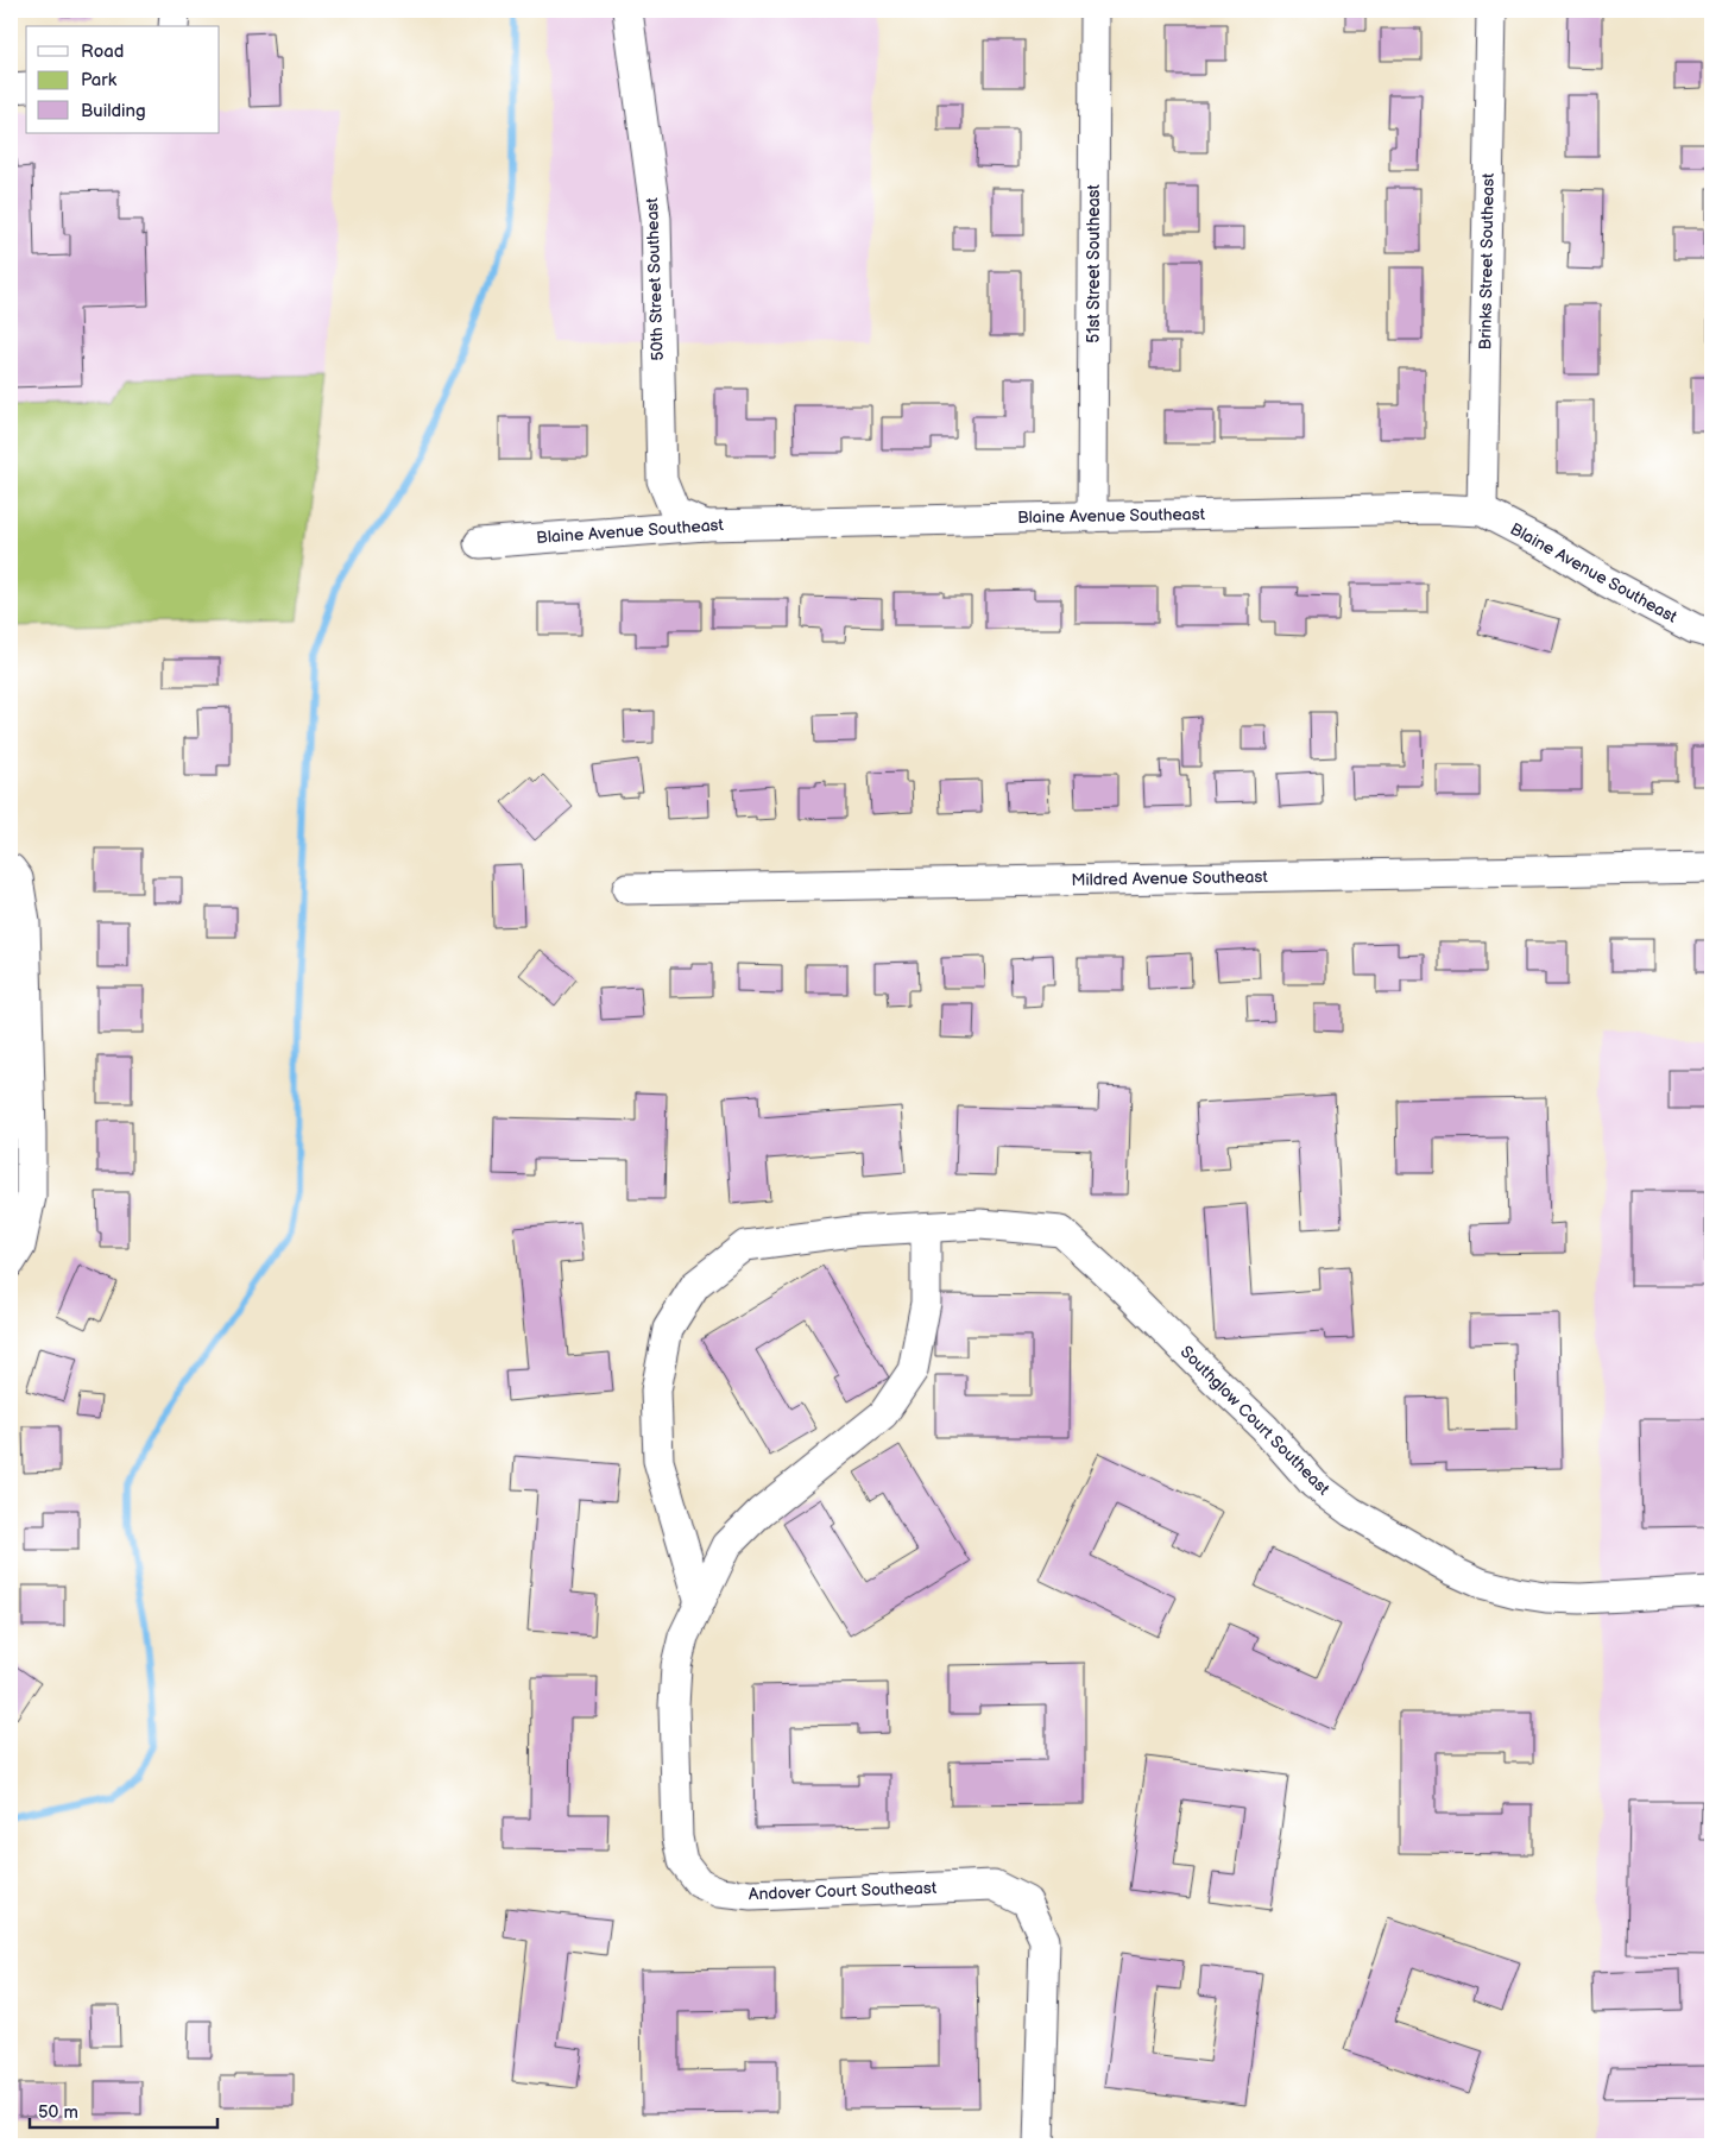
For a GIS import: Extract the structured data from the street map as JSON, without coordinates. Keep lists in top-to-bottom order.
{
  "streets": {
    "street": [
      "Brinks Street Southeast",
      "51st Street Southeast",
      "50th Street Southeast",
      "Blaine Avenue Southeast",
      "Mildred Avenue Southeast",
      "Southglow Court Southeast",
      "Andover Court Southeast"
    ]
  },
  "crossings": [
    ["Brinks Street Southeast", "Blaine Avenue Southeast"],
    ["51st Street Southeast", "Blaine Avenue Southeast"],
    ["50th Street Southeast", "Blaine Avenue Southeast"],
    ["Southglow Court Southeast", "Andover Court Southeast"]
  ],
  "legend": ["Road", "Park", "Building"],
  "scale_bar": "50 m"
}
